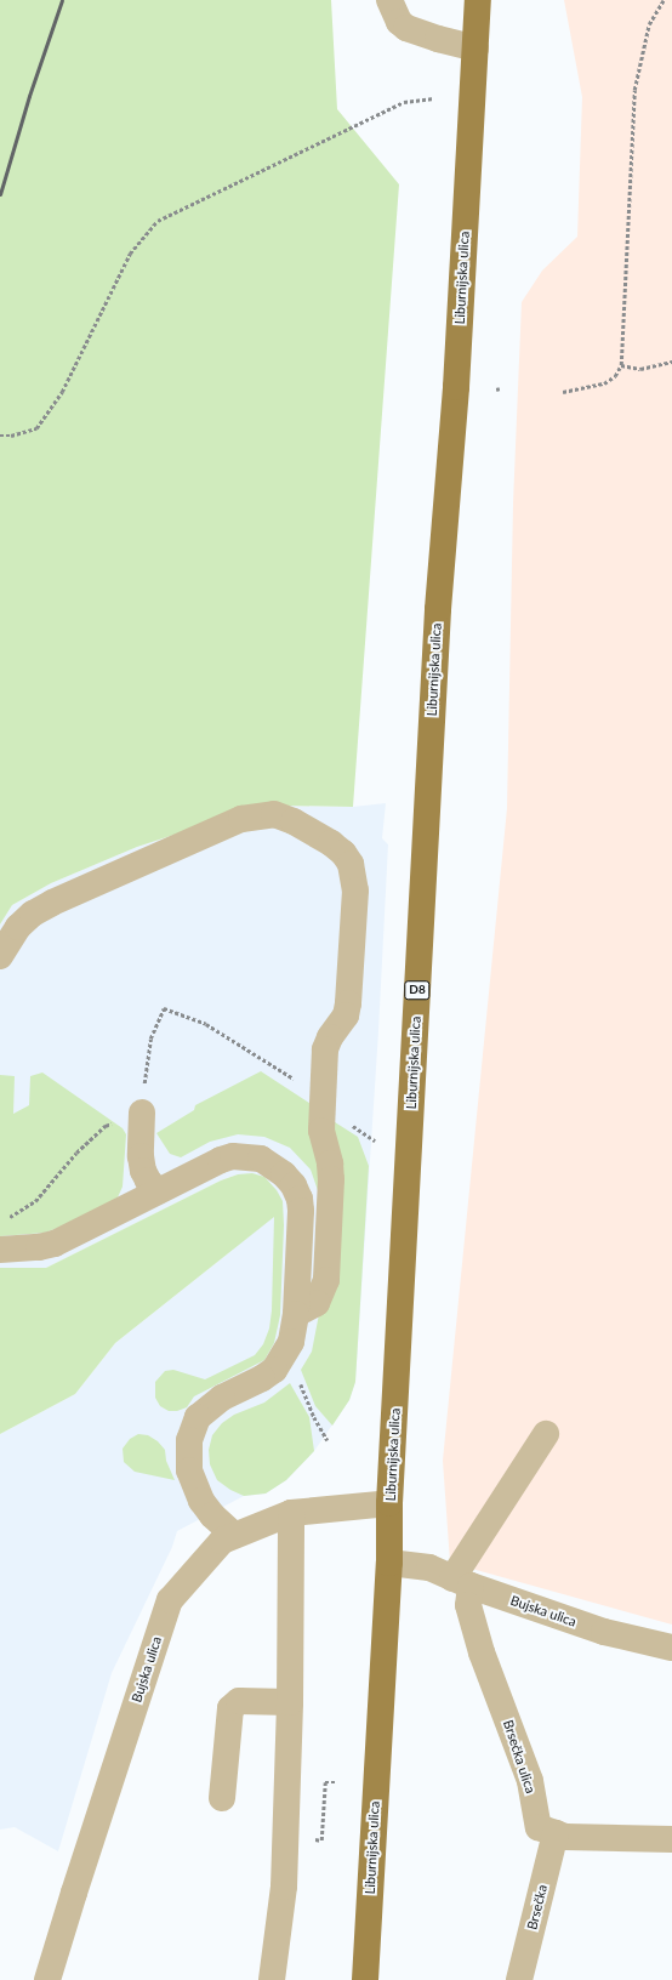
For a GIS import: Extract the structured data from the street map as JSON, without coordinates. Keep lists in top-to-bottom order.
{
  "streets": {
    "main road": ["Liburnijska ulica", "D8"],
    "street": ["Bujska ulica", "Brsečka ulica", "Brsečka"]
  },
  "crossings": [
    ["Liburnijska ulica", "Bujska ulica"],
    ["Bujska ulica", "Brsečka ulica"],
    ["Brsečka ulica", "Brsečka"]
  ]
}
